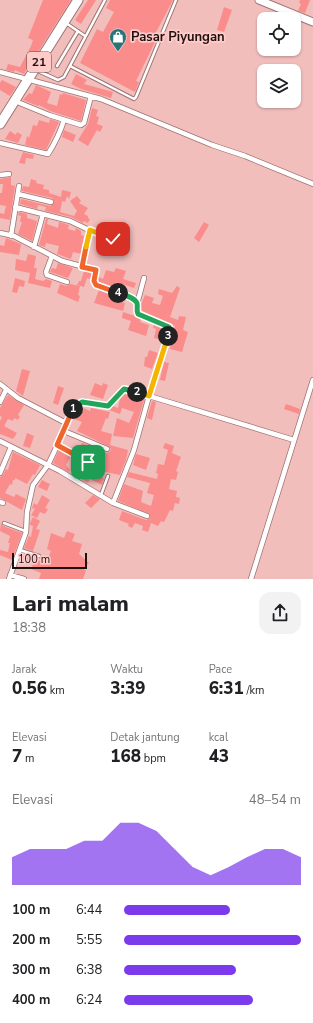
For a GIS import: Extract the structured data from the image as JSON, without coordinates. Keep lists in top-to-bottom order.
{
  "streets": {
    "highway": ["21"]
  },
  "places": {
    "shop": ["Pasar Piyungan"]
  },
  "scale_bar": "100 m",
  "page": {
    "pins": [
      "4",
      "3",
      "2",
      "1"
    ],
    "scale": "100 m",
    "heading": ["Lari malam", "18:38"],
    "stats": [
      ["Jarak", "0.56 km"],
      ["Waktu", "3:39"],
      ["Pace", "6:31 /km"],
      ["Elevasi", "7 m"],
      ["Detak jantung", "168 bpm"],
      ["kcal", "43"]
    ],
    "chart": ["Elevasi", "48–54 m"],
    "list": [
      {
        "name": "100 m",
        "note": "6:44"
      },
      {
        "name": "200 m",
        "note": "5:55"
      },
      {
        "name": "300 m",
        "note": "6:38"
      },
      {
        "name": "400 m",
        "note": "6:24"
      }
    ]
  }
}
